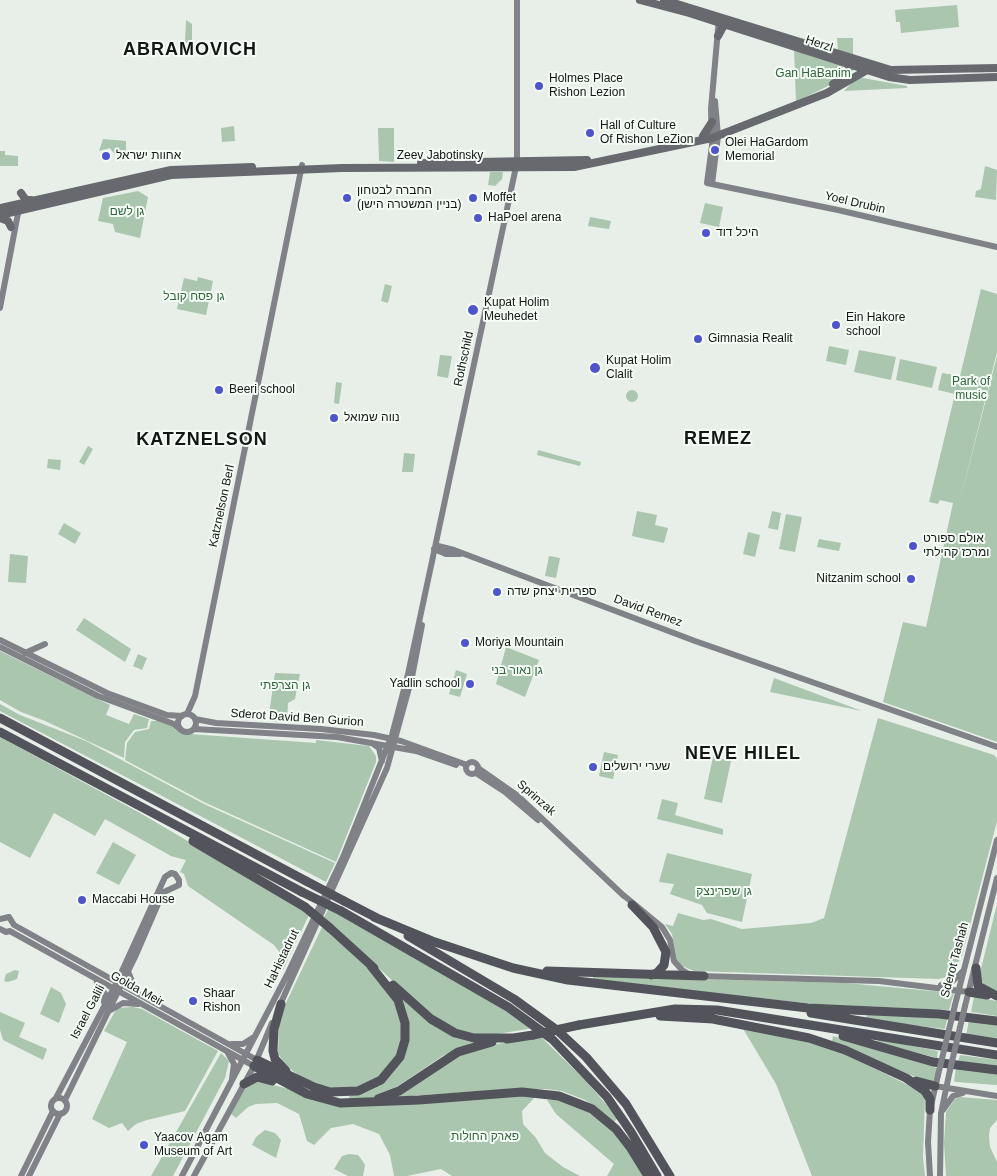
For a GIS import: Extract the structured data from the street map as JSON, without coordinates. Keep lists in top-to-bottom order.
{
  "streets": {
    "main road": ["Herzl", "Zeev Jabotinsky"],
    "street": [
      "Yoel Drubin",
      "Rothschild",
      "Katznelson Berl",
      "David Remez",
      "Sderot David Ben Gurion",
      "Sprinzak",
      "HaHistadrut",
      "Sderot Tashah",
      "Golda Meir",
      "Israel Galili"
    ]
  },
  "crossings": [
    ["Herzl", "Zeev Jabotinsky"],
    ["Zeev Jabotinsky", "Rothschild"],
    ["Zeev Jabotinsky", "Katznelson Berl"],
    ["Rothschild", "David Remez"],
    ["Rothschild", "Sderot David Ben Gurion"],
    ["Rothschild", "HaHistadrut"],
    ["Katznelson Berl", "Sderot David Ben Gurion"],
    ["Sderot David Ben Gurion", "HaHistadrut"],
    ["HaHistadrut", "Golda Meir"],
    ["Golda Meir", "Israel Galili"]
  ],
  "districts": [
    "ABRAMOVICH",
    "REMEZ",
    "KATZNELSON",
    "NEVE HILEL"
  ],
  "parks": [
    "Gan HaBanim",
    "גן לשם",
    "גן פסח קובל",
    "Park of music",
    "גן נאור בני",
    "גן הצרפתי",
    "גן שפרינצק",
    "פארק החולות"
  ],
  "places": [
    "Holmes Place Rishon Lezion",
    "Hall of Culture Of Rishon LeZion",
    "Olei HaGardom Memorial",
    "אחוות ישראל",
    "החברה לבטחון (בניין המשטרה הישן)",
    "Moffet",
    "HaPoel arena",
    "היכל דוד",
    "Kupat Holim Meuhedet",
    "Ein Hakore school",
    "Gimnasia Realit",
    "Kupat Holim Clalit",
    "Beeri school",
    "נווה שמואל",
    "אולם ספורט ומרכז קהילתי",
    "Nitzanim school",
    "ספריית יצחק שדה",
    "Moriya Mountain",
    "Yadlin school",
    "שערי ירושלים",
    "Maccabi House",
    "Shaar Rishon",
    "Yaacov Agam Museum of Art"
  ]
}
